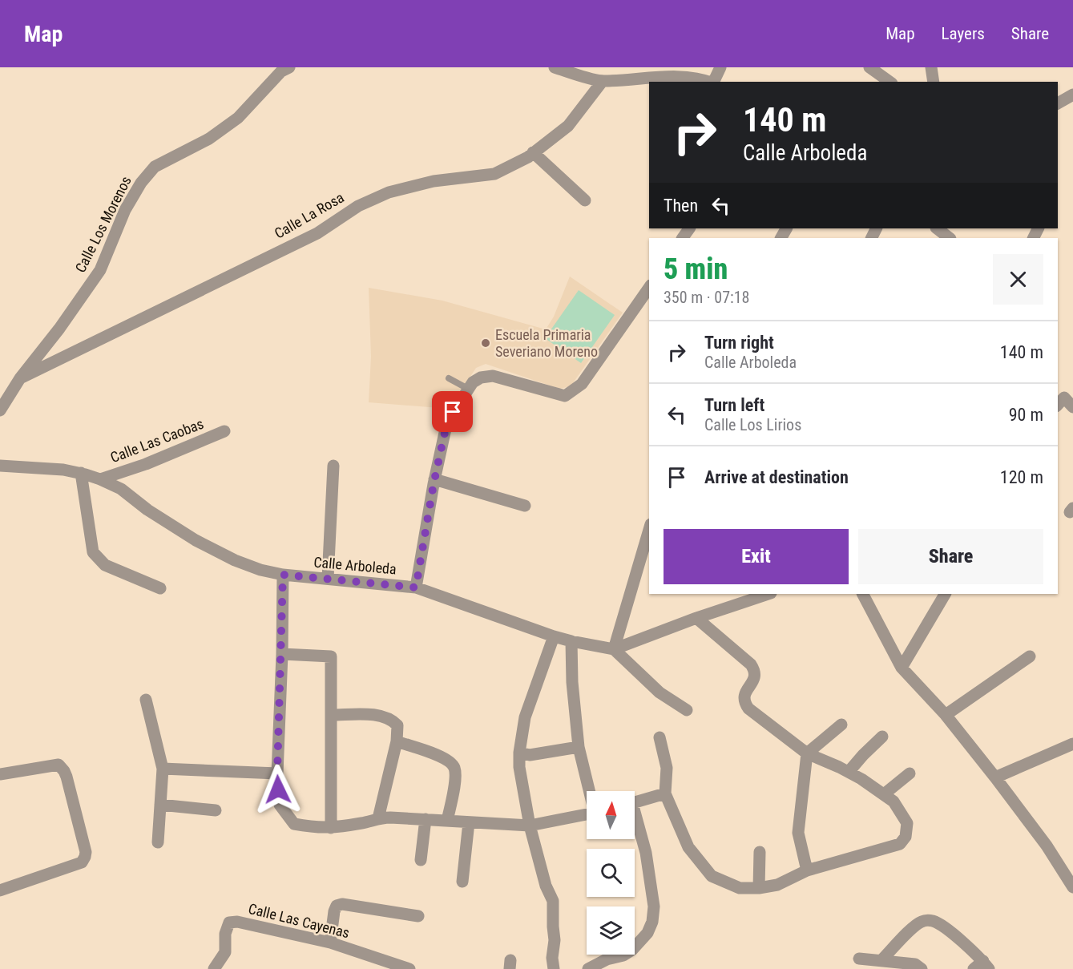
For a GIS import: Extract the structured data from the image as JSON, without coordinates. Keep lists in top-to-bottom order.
{
  "streets": {
    "street": [
      "Calle La Rosa",
      "Calle Los Morenos",
      "Calle Las Caobas",
      "Calle Arboleda",
      "Calle Las Cayenas"
    ]
  },
  "crossings": [
    ["Calle La Rosa", "Calle Los Morenos"],
    ["Calle Las Caobas", "Calle Arboleda"]
  ],
  "places": ["Escuela Primaria Severiano Moreno"],
  "north": "top",
  "page": {
    "header": "Map",
    "nav": ["Map", "Layers", "Share"],
    "turn": ["140 m", "Calle Arboleda"],
    "then": "Then",
    "heading": ["5 min", "350 m · 07:18"],
    "list": [
      {
        "name": "Turn right",
        "note": "Calle Arboleda",
        "value": "140 m"
      },
      {
        "name": "Turn left",
        "note": "Calle Los Lirios",
        "value": "90 m"
      },
      {
        "name": "Arrive at destination",
        "value": "120 m"
      }
    ],
    "buttons": ["Exit", "Share"]
  }
}
